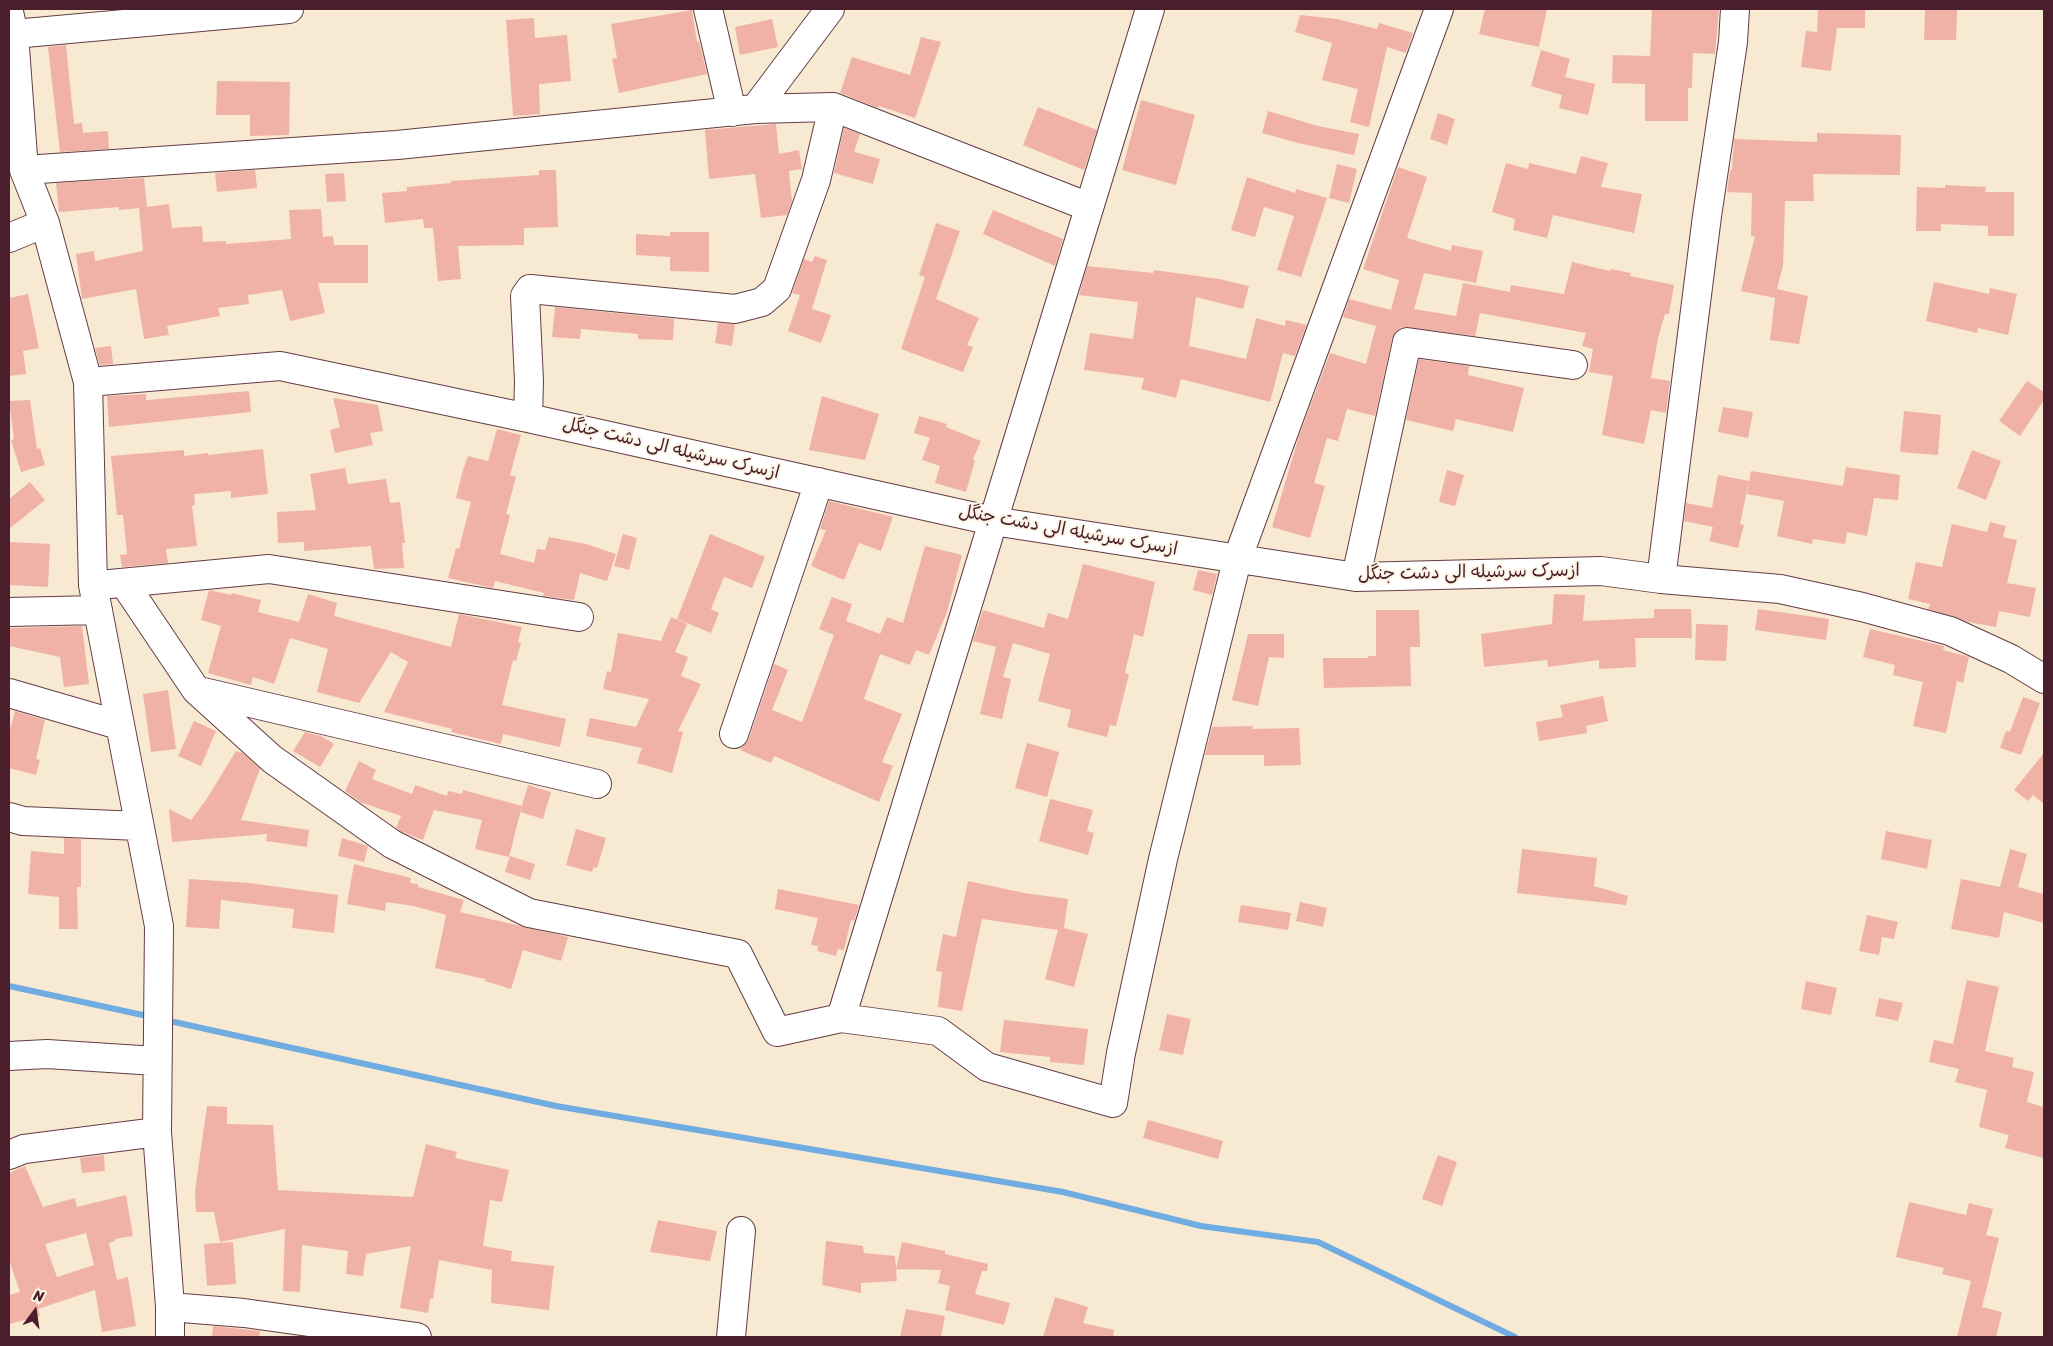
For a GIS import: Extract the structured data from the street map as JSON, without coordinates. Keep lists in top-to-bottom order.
{
  "streets": {
    "street": ["ازسرک سرشیله الی دشت جنگل"]
  },
  "north": "top"
}
